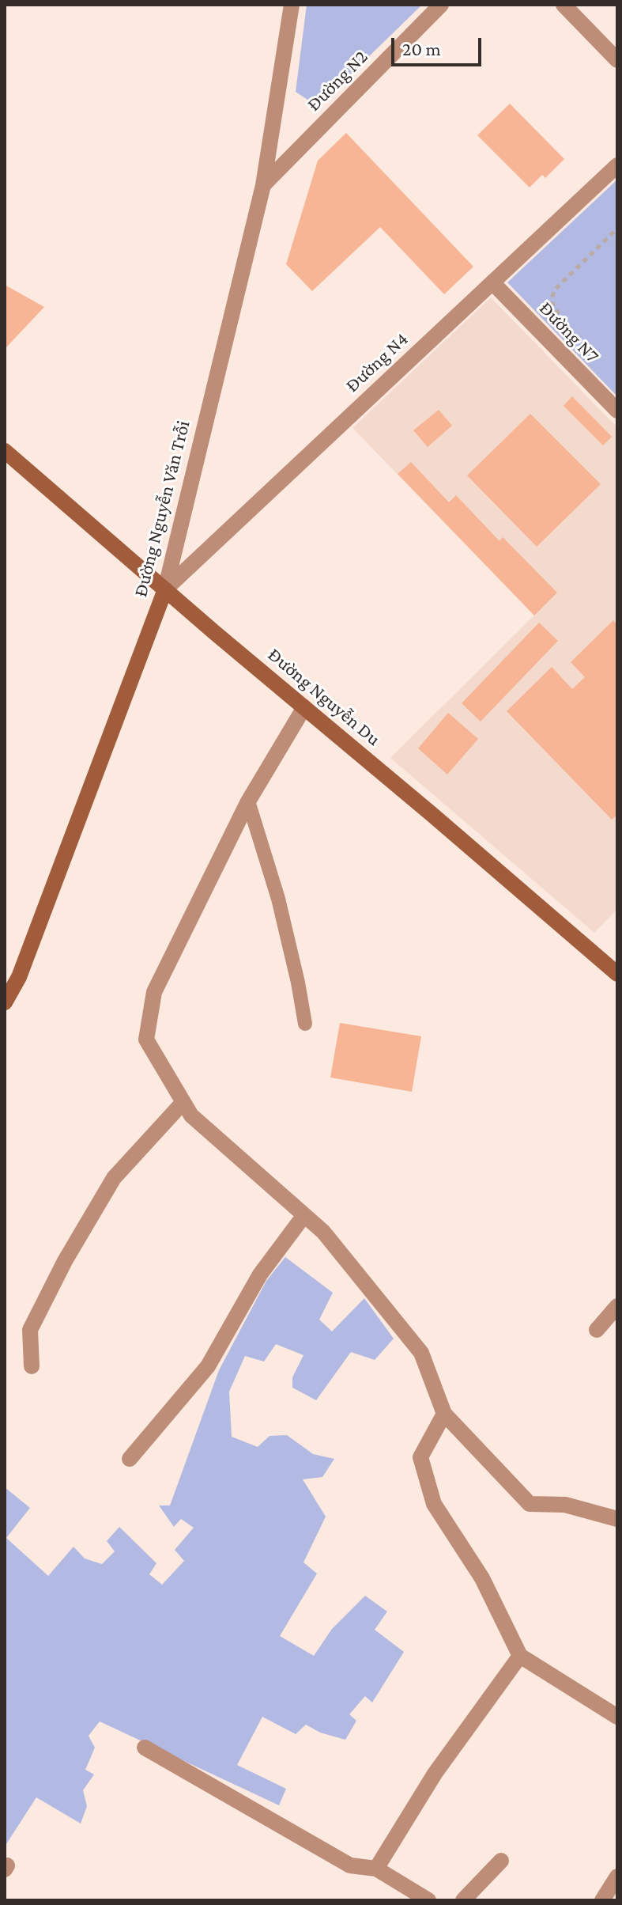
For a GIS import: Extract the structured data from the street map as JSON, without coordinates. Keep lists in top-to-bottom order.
{
  "streets": {
    "main road": ["Đường Nguyễn Văn Trỗi", "Đường Nguyễn Du"],
    "street": ["Đường N2", "Đường N7", "Đường N4"]
  },
  "crossings": [
    ["Đường N2", "Đường Nguyễn Văn Trỗi"],
    ["Đường N7", "Đường N4"],
    ["Đường N4", "Đường Nguyễn Văn Trỗi"],
    ["Đường N4", "Đường Nguyễn Du"],
    ["Đường Nguyễn Văn Trỗi", "Đường Nguyễn Du"]
  ],
  "scale_bar": "20 m"
}
